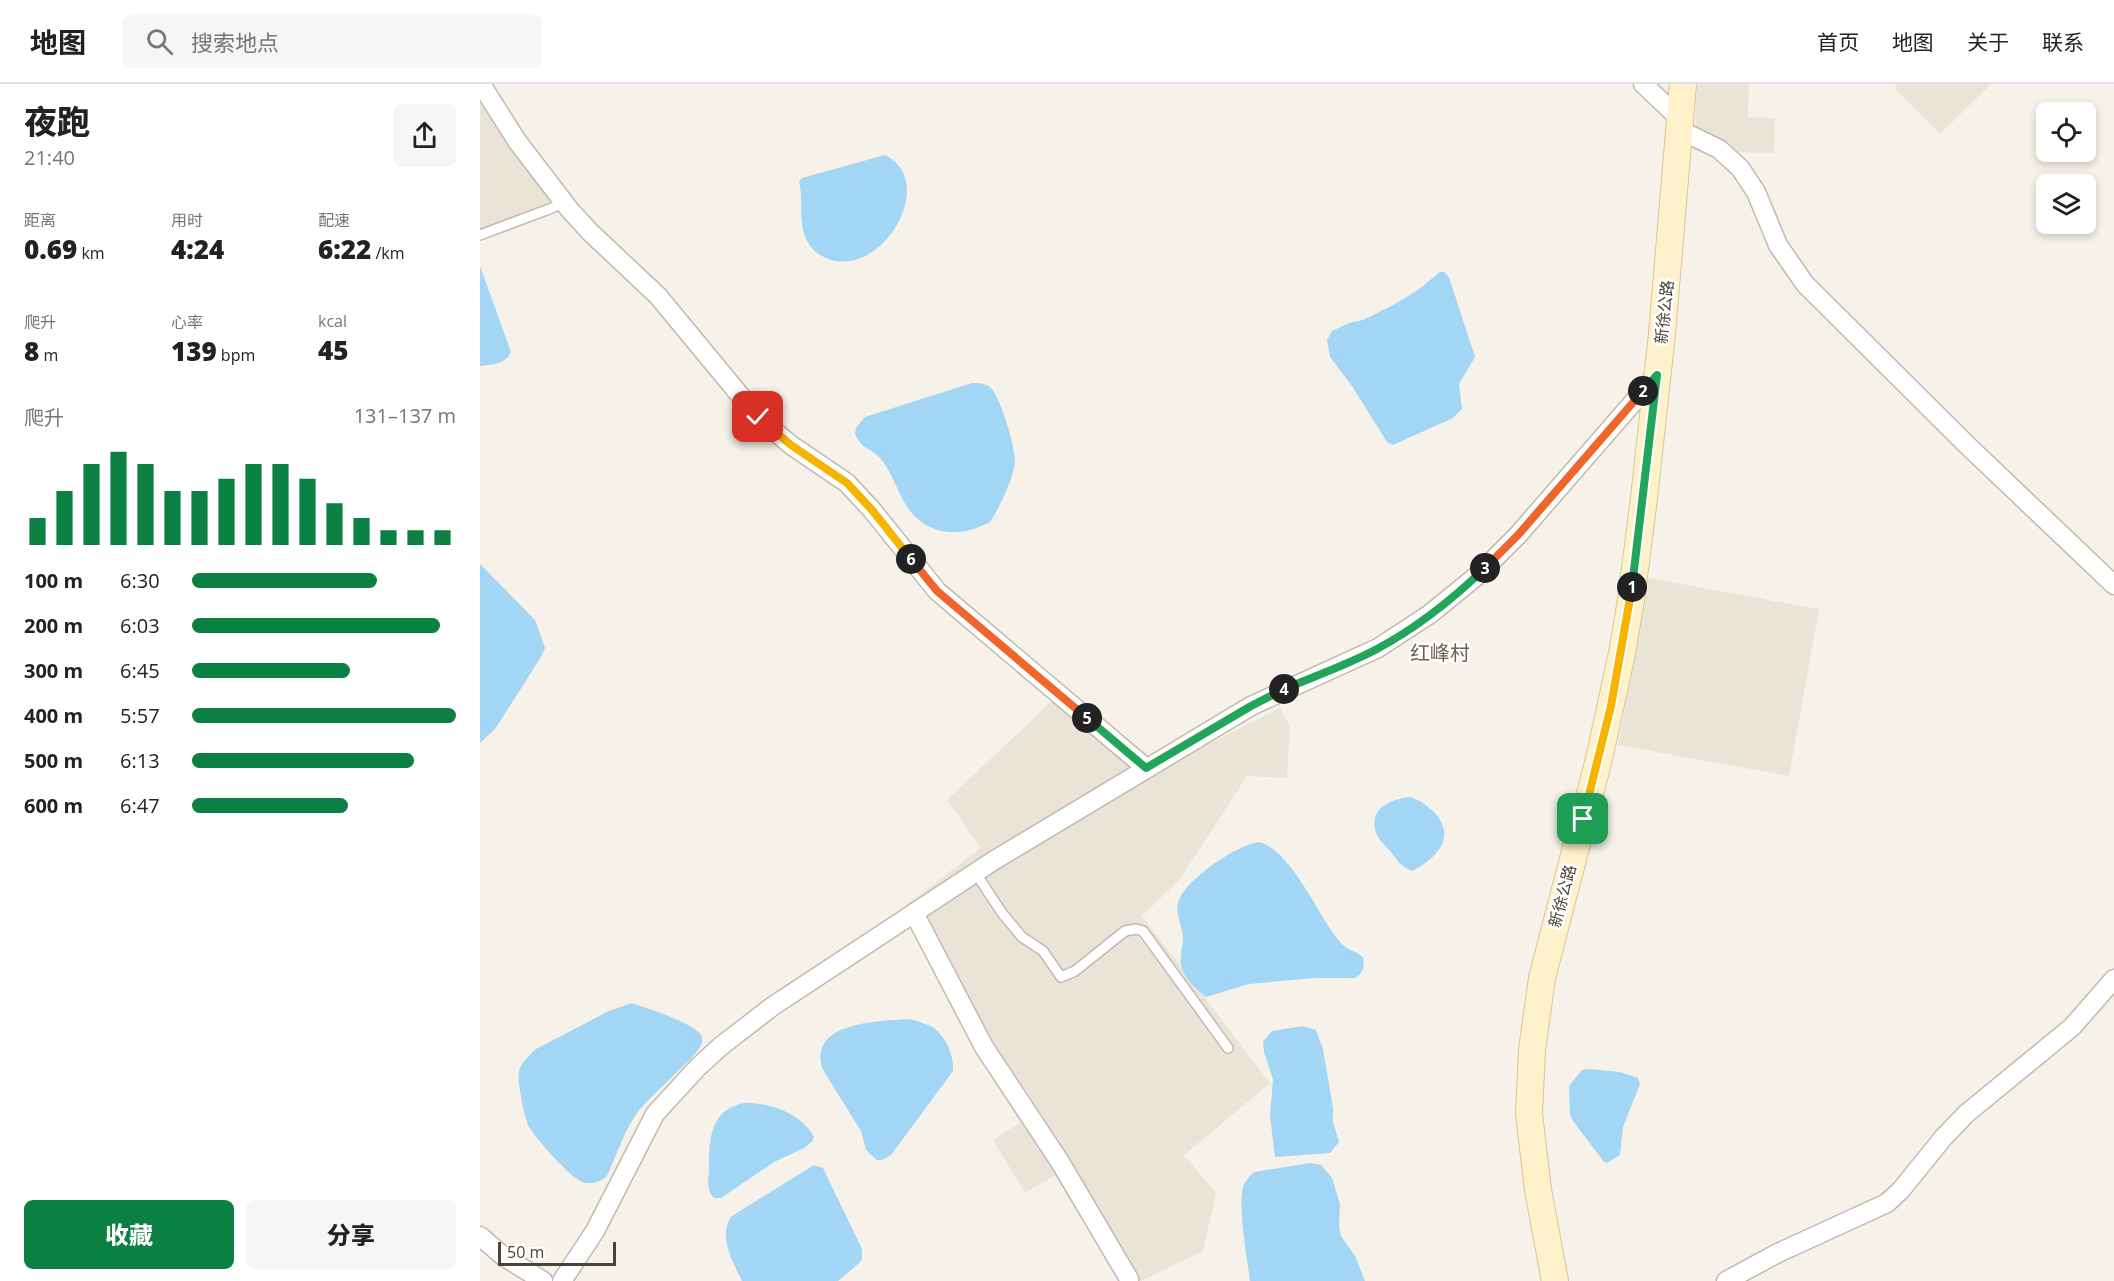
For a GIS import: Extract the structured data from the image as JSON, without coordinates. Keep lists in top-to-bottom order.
{
  "streets": {
    "main road": ["新徐公路"]
  },
  "districts": ["红峰村"],
  "scale_bar": "50 m",
  "page": {
    "header": "地图",
    "search": "搜索地点",
    "nav": [
      "首页",
      "地图",
      "关于",
      "联系"
    ],
    "heading": ["夜跑", "21:40"],
    "stats": [
      ["距离", "0.69 km"],
      ["用时", "4:24"],
      ["配速", "6:22 /km"],
      ["爬升", "8 m"],
      ["心率", "139 bpm"],
      ["kcal", "45"]
    ],
    "pins": [
      "2",
      "6",
      "3",
      "1",
      "4",
      "5"
    ],
    "chart": ["爬升", "131–137 m"],
    "list": [
      {
        "name": "100 m",
        "note": "6:30"
      },
      {
        "name": "200 m",
        "note": "6:03"
      },
      {
        "name": "300 m",
        "note": "6:45"
      },
      {
        "name": "400 m",
        "note": "5:57"
      },
      {
        "name": "500 m",
        "note": "6:13"
      },
      {
        "name": "600 m",
        "note": "6:47"
      }
    ],
    "buttons": ["收藏", "分享"],
    "scale": "50 m"
  }
}
